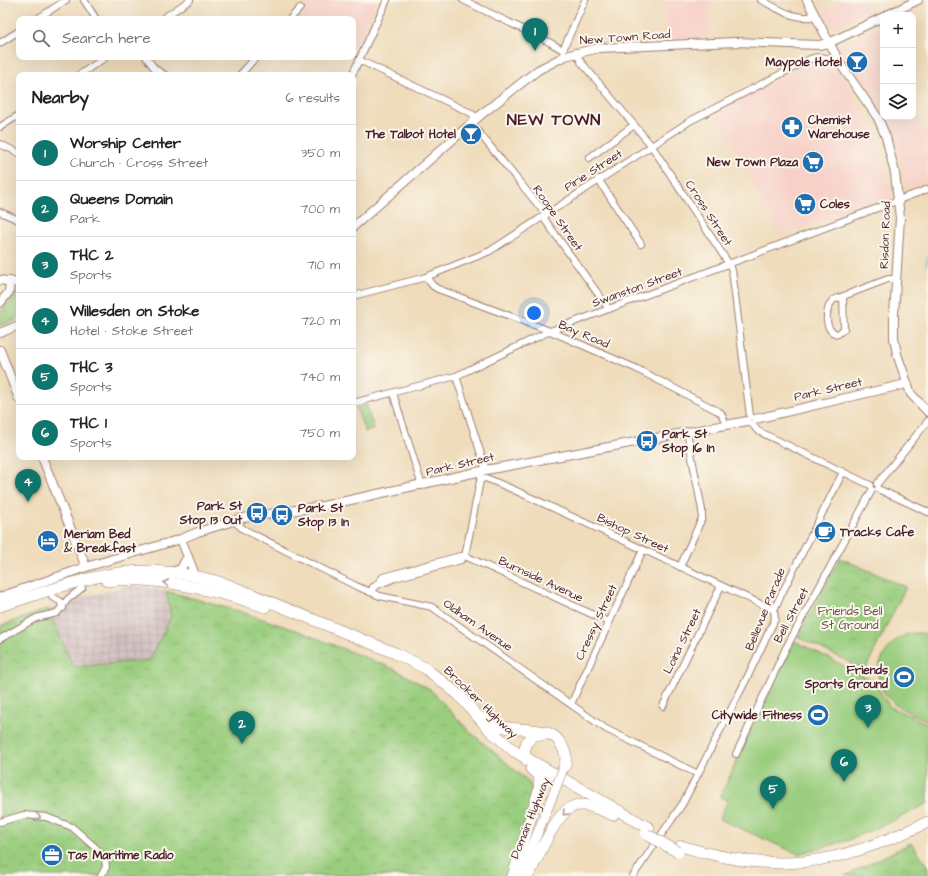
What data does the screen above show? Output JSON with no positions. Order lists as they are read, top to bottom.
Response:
{
  "streets": {
    "highway": ["Brooker Highway"],
    "main road": ["Domain Highway"],
    "street": [
      "New Town Road",
      "Pirie Street",
      "Cross Street",
      "Roope Street",
      "Risdon Road",
      "Swanston Street",
      "Bay Road",
      "Park Street",
      "Bishop Street",
      "Burnside Avenue",
      "Bellevue Parade",
      "Bell Street",
      "Cressy Street",
      "Oldham Avenue",
      "Loina Street"
    ]
  },
  "crossings": [
    ["New Town Road", "Cross Street"],
    ["New Town Road", "Roope Street"],
    ["New Town Road", "Risdon Road"],
    ["Pirie Street", "Cross Street"],
    ["Pirie Street", "Roope Street"],
    ["Pirie Street", "Risdon Road"],
    ["Pirie Street", "Bay Road"],
    ["Cross Street", "Swanston Street"],
    ["Cross Street", "Park Street"],
    ["Roope Street", "Swanston Street"],
    ["Risdon Road", "Swanston Street"],
    ["Risdon Road", "Park Street"],
    ["Swanston Street", "Bay Road"],
    ["Bay Road", "Park Street"],
    ["Park Street", "Bishop Street"],
    ["Park Street", "Oldham Avenue"],
    ["Bishop Street", "Bellevue Parade"],
    ["Bishop Street", "Cressy Street"],
    ["Bishop Street", "Loina Street"],
    ["Burnside Avenue", "Cressy Street"],
    ["Bellevue Parade", "Oldham Avenue"],
    ["Cressy Street", "Oldham Avenue"]
  ],
  "districts": ["NEW TOWN"],
  "parks": ["Friends Bell St Ground"],
  "places": {
    "bar": ["Maypole Hotel", "The Talbot Hotel"],
    "pharmacy": ["Chemist Warehouse"],
    "supermarket": ["New Town Plaza", "Coles"],
    "bus stop": ["Park St Stop 16 In", "Park St Stop 13 Out", "Park St Stop 13 In"],
    "cafe": ["Tracks Cafe"],
    "hotel": ["Meriam Bed & Breakfast"],
    "sports": ["Friends Sports Ground", "Citywide Fitness"],
    "office": ["Tas Maritime Radio"]
  },
  "page": {
    "map_buttons": ["+", "−"],
    "search": "Search here",
    "pins": [
      "1",
      "4",
      "3",
      "2",
      "6",
      "5"
    ],
    "heading": ["Nearby", "6 results"],
    "list": [
      {
        "mark": "1",
        "name": "Worship Center",
        "note": "Church · Cross Street",
        "value": "350 m"
      },
      {
        "mark": "2",
        "name": "Queens Domain",
        "note": "Park",
        "value": "700 m"
      },
      {
        "mark": "3",
        "name": "THC 2",
        "note": "Sports",
        "value": "710 m"
      },
      {
        "mark": "4",
        "name": "Willesden on Stoke",
        "note": "Hotel · Stoke Street",
        "value": "720 m"
      },
      {
        "mark": "5",
        "name": "THC 3",
        "note": "Sports",
        "value": "740 m"
      },
      {
        "mark": "6",
        "name": "THC 1",
        "note": "Sports",
        "value": "750 m"
      }
    ]
  }
}
